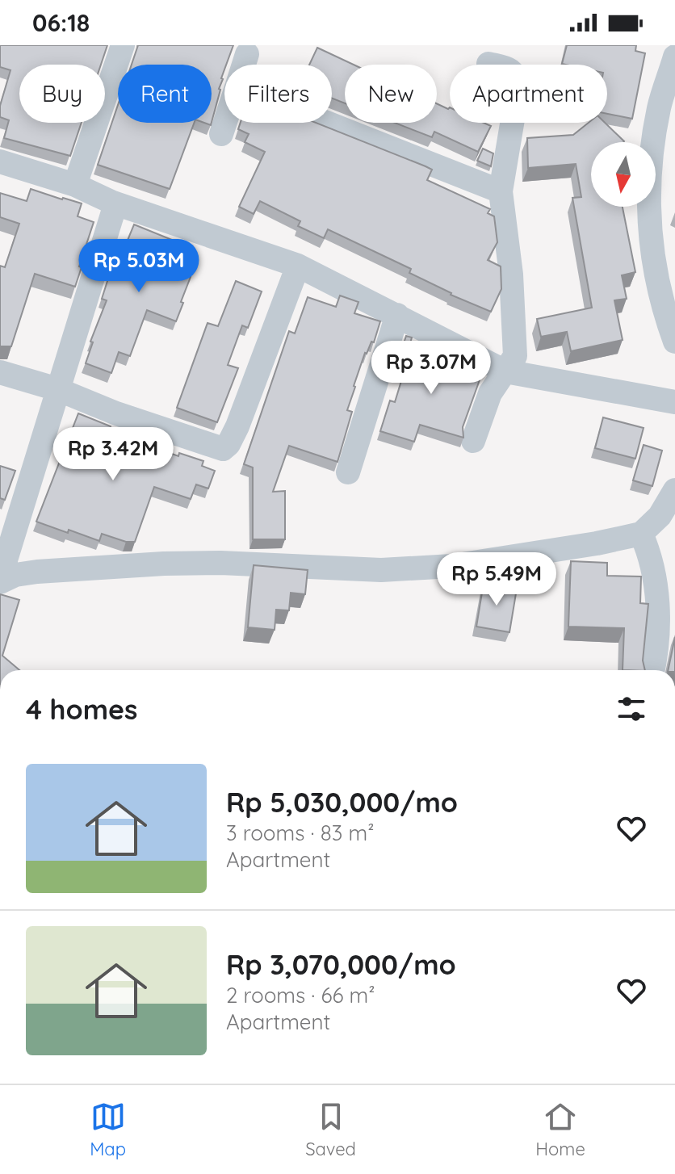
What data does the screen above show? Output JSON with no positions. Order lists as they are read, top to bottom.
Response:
{
  "north": "bottom",
  "page": {
    "status": "06:18",
    "chip": [
      "Buy",
      "Rent",
      "Filters",
      "New",
      "Apartment"
    ],
    "price": [
      "Rp 5.03M",
      "Rp 3.07M",
      "Rp 3.42M",
      "Rp 5.49M"
    ],
    "heading": "4 homes",
    "list": [
      {
        "name": "Rp 5,030,000/mo",
        "note": "3 rooms · 83 m² · Apartment"
      },
      {
        "name": "Rp 3,070,000/mo",
        "note": "2 rooms · 66 m² · Apartment"
      }
    ],
    "tabs": ["Map", "Saved", "Home"]
  }
}
